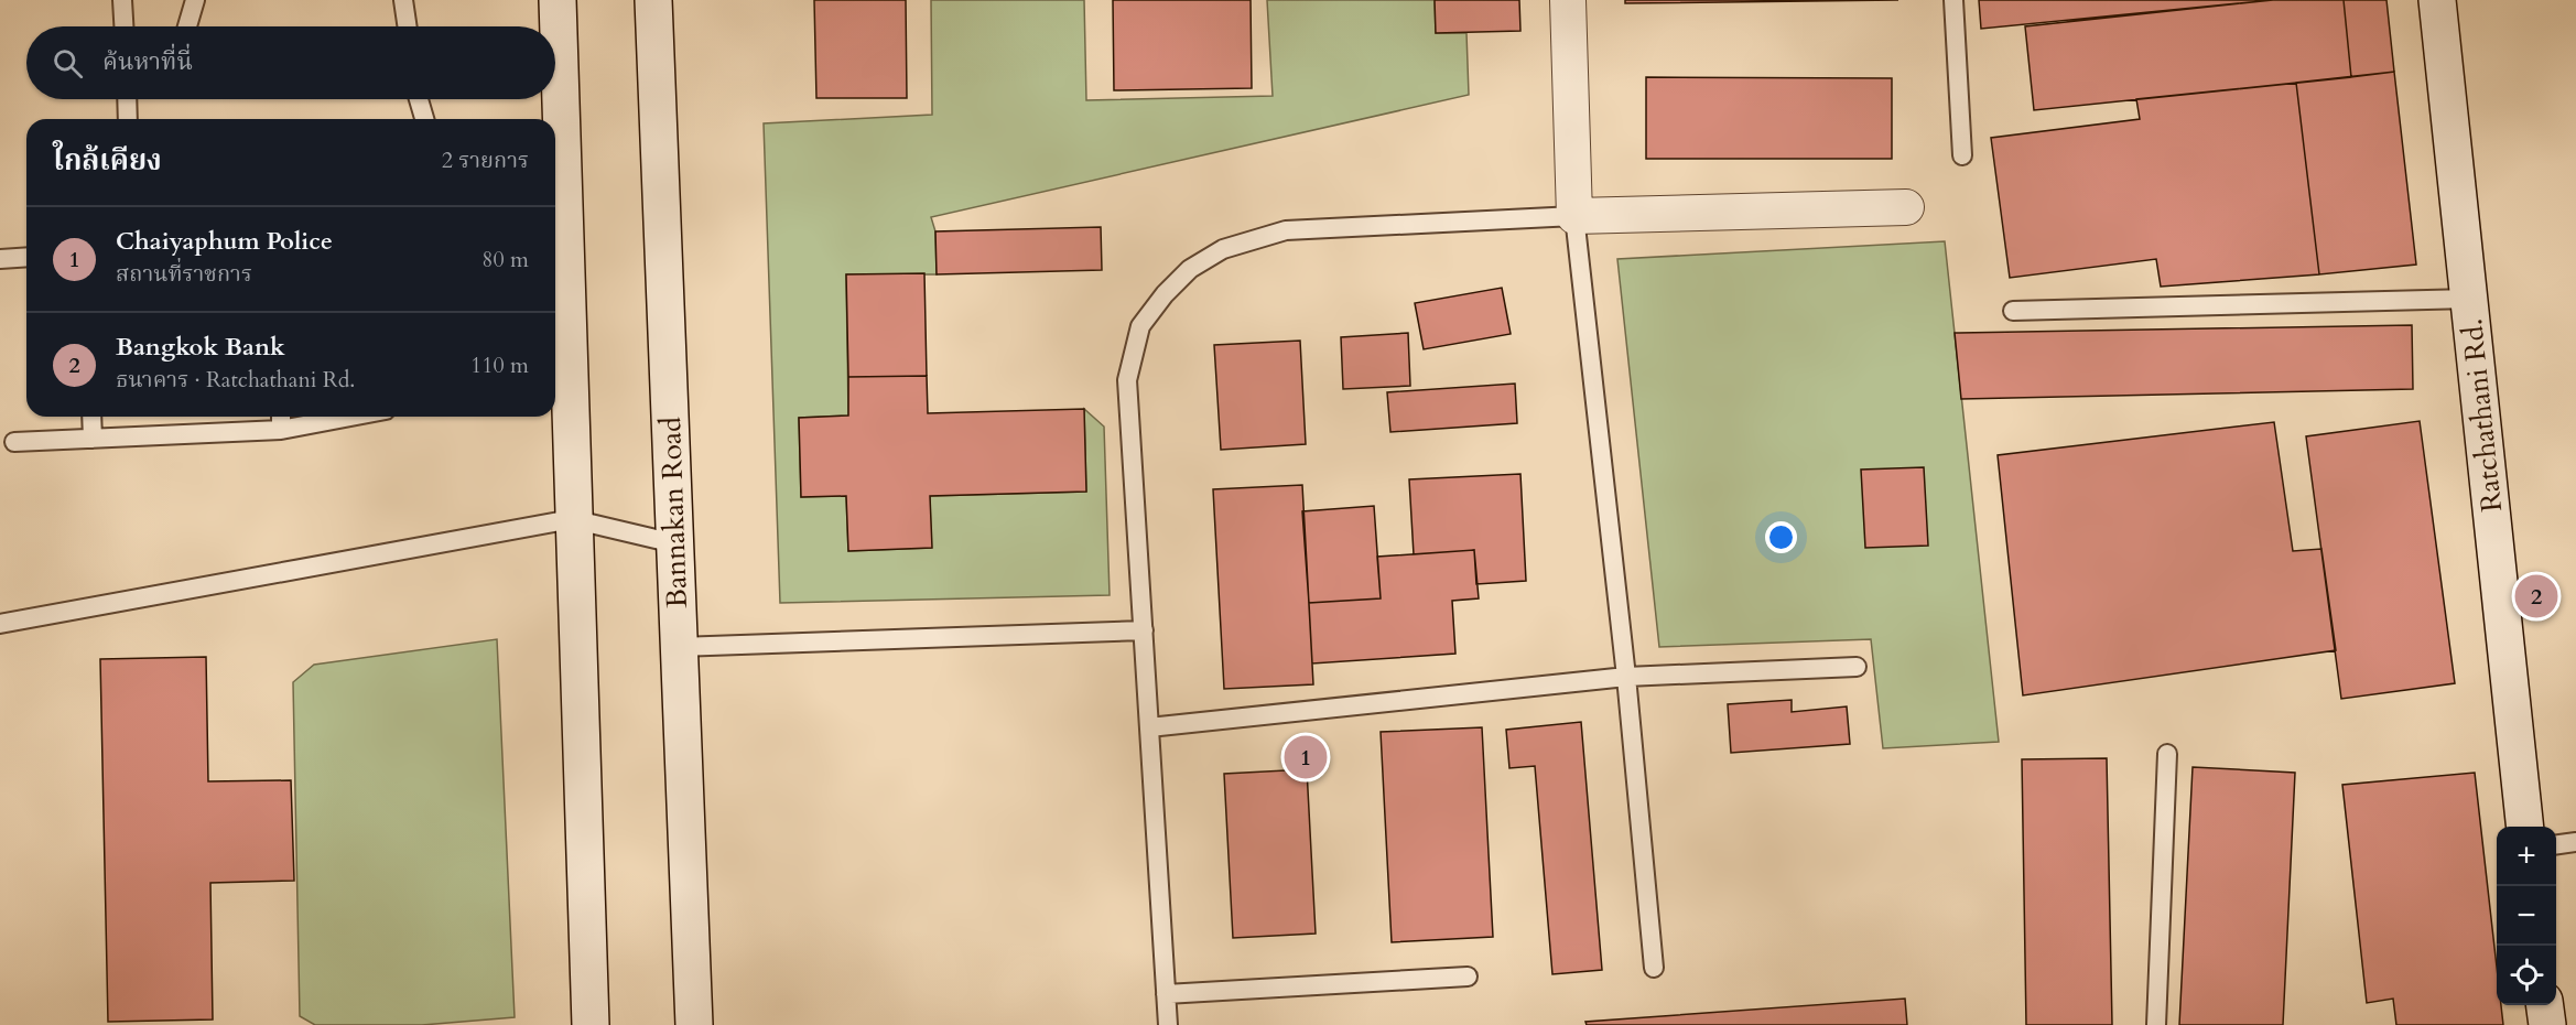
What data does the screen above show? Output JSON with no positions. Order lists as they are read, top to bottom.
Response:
{
  "streets": {
    "main road": ["Ratchathani Rd.", "Bannakan Road"]
  },
  "page": {
    "search": "ค้นหาที่นี่",
    "heading": ["ใกล้เคียง", "2 รายการ"],
    "list": [
      {
        "mark": "1",
        "name": "Chaiyaphum Police",
        "note": "สถานที่ราชการ",
        "value": "80 m"
      },
      {
        "mark": "2",
        "name": "Bangkok Bank",
        "note": "ธนาคาร · Ratchathani Rd.",
        "value": "110 m"
      }
    ],
    "pins": ["2", "1"],
    "map_buttons": ["+", "−"]
  }
}
